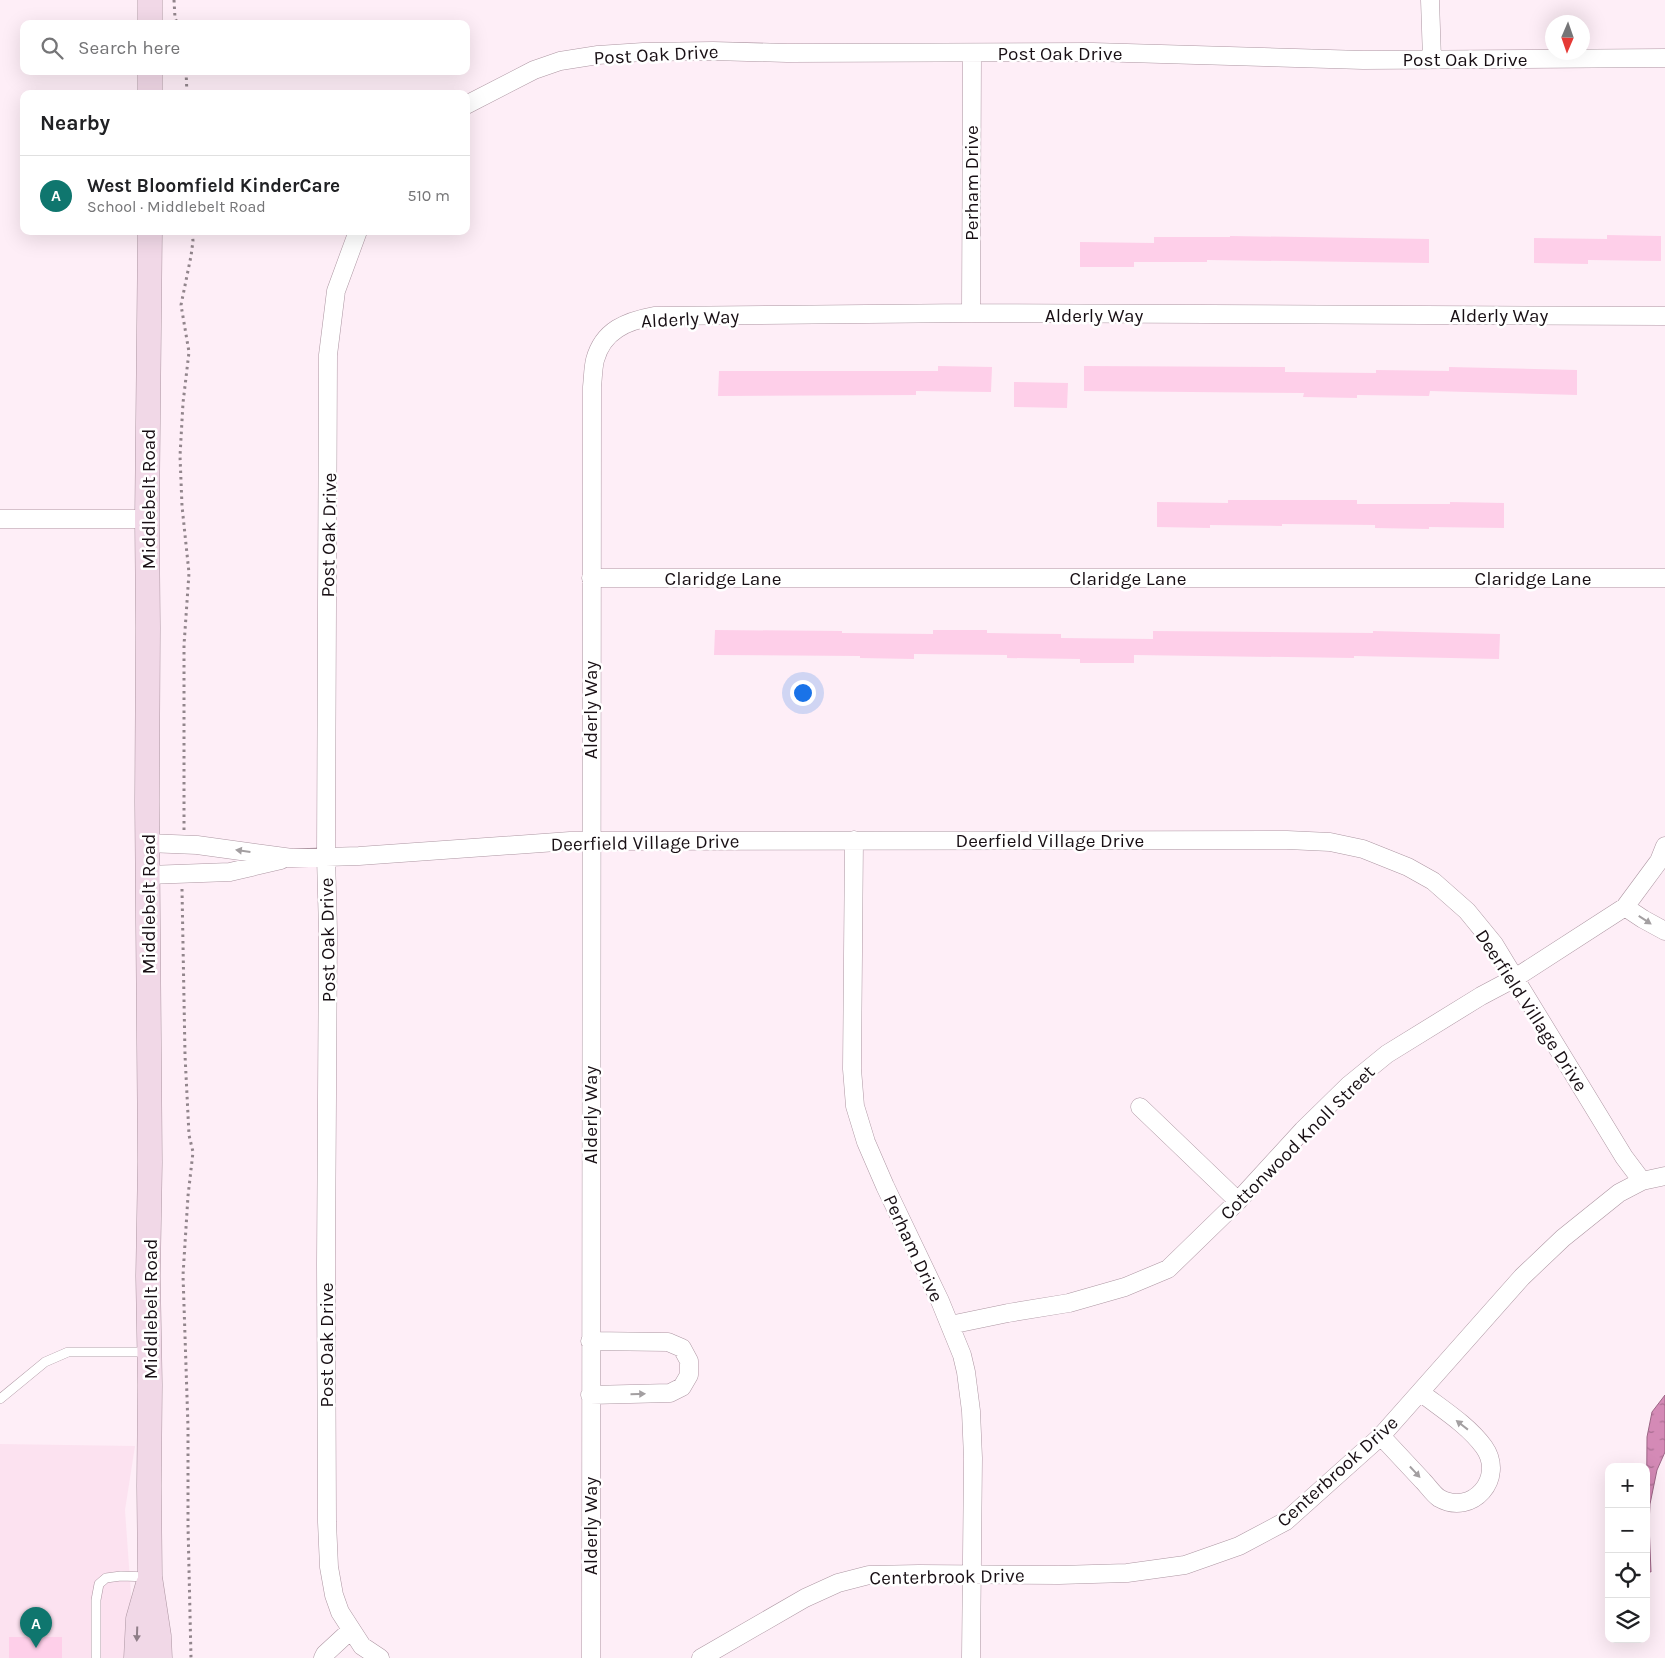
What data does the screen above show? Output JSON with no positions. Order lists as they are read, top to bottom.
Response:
{
  "streets": {
    "street": [
      "Post Oak Drive",
      "Perham Drive",
      "Alderly Way",
      "Middlebelt Road",
      "Claridge Lane",
      "Deerfield Village Drive",
      "Cottonwood Knoll Street",
      "Centerbrook Drive"
    ]
  },
  "crossings": [
    ["Post Oak Drive", "Perham Drive"],
    ["Post Oak Drive", "Deerfield Village Drive"],
    ["Perham Drive", "Alderly Way"],
    ["Perham Drive", "Deerfield Village Drive"],
    ["Perham Drive", "Cottonwood Knoll Street"],
    ["Perham Drive", "Centerbrook Drive"],
    ["Alderly Way", "Claridge Lane"],
    ["Alderly Way", "Deerfield Village Drive"],
    ["Middlebelt Road", "Deerfield Village Drive"],
    ["Deerfield Village Drive", "Cottonwood Knoll Street"],
    ["Deerfield Village Drive", "Centerbrook Drive"]
  ],
  "north": "bottom",
  "page": {
    "search": "Search here",
    "heading": "Nearby",
    "list": [
      {
        "mark": "A",
        "name": "West Bloomfield KinderCare",
        "note": "School · Middlebelt Road",
        "value": "510 m"
      }
    ],
    "map_buttons": ["+", "−"],
    "pins": "A"
  }
}
